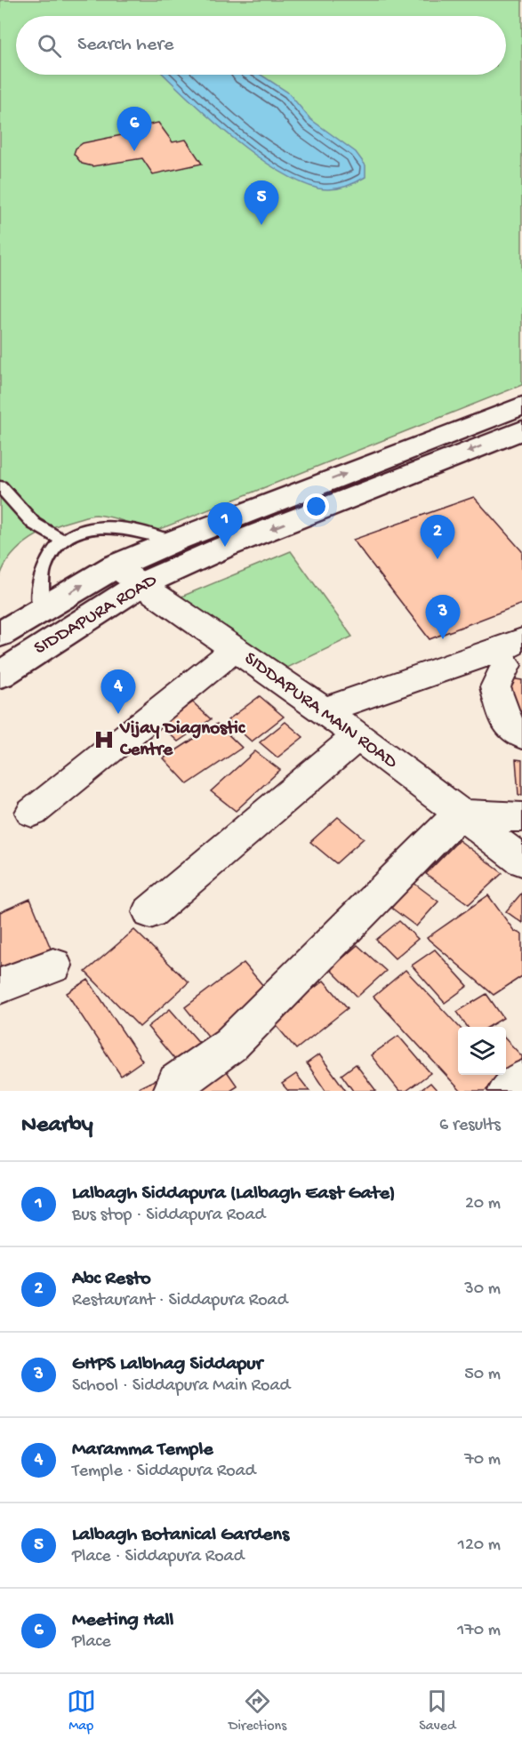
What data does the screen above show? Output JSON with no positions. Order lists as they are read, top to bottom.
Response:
{
  "streets": {
    "main road": ["SIDDAPURA ROAD"],
    "street": ["SIDDAPURA MAIN ROAD"]
  },
  "crossings": [
    ["SIDDAPURA ROAD", "SIDDAPURA MAIN ROAD"]
  ],
  "places": {
    "hospital": ["Vijay Diagnostic Centre"]
  },
  "page": {
    "search": "Search here",
    "pins": [
      "6",
      "5",
      "1",
      "2",
      "3",
      "4"
    ],
    "heading": ["Nearby", "6 results"],
    "list": [
      {
        "mark": "1",
        "name": "Lalbagh Siddapura (Lalbagh East Gate)",
        "note": "Bus stop · Siddapura Road",
        "value": "20 m"
      },
      {
        "mark": "2",
        "name": "Abc Resto",
        "note": "Restaurant · Siddapura Road",
        "value": "30 m"
      },
      {
        "mark": "3",
        "name": "GHPS Lalbhag Siddapur",
        "note": "School · Siddapura Main Road",
        "value": "50 m"
      },
      {
        "mark": "4",
        "name": "Maramma Temple",
        "note": "Temple · Siddapura Road",
        "value": "70 m"
      },
      {
        "mark": "5",
        "name": "Lalbagh Botanical Gardens",
        "note": "Place · Siddapura Road",
        "value": "120 m"
      },
      {
        "mark": "6",
        "name": "Meeting Hall",
        "note": "Place",
        "value": "170 m"
      }
    ],
    "nav": ["Map", "Directions", "Saved"]
  }
}
